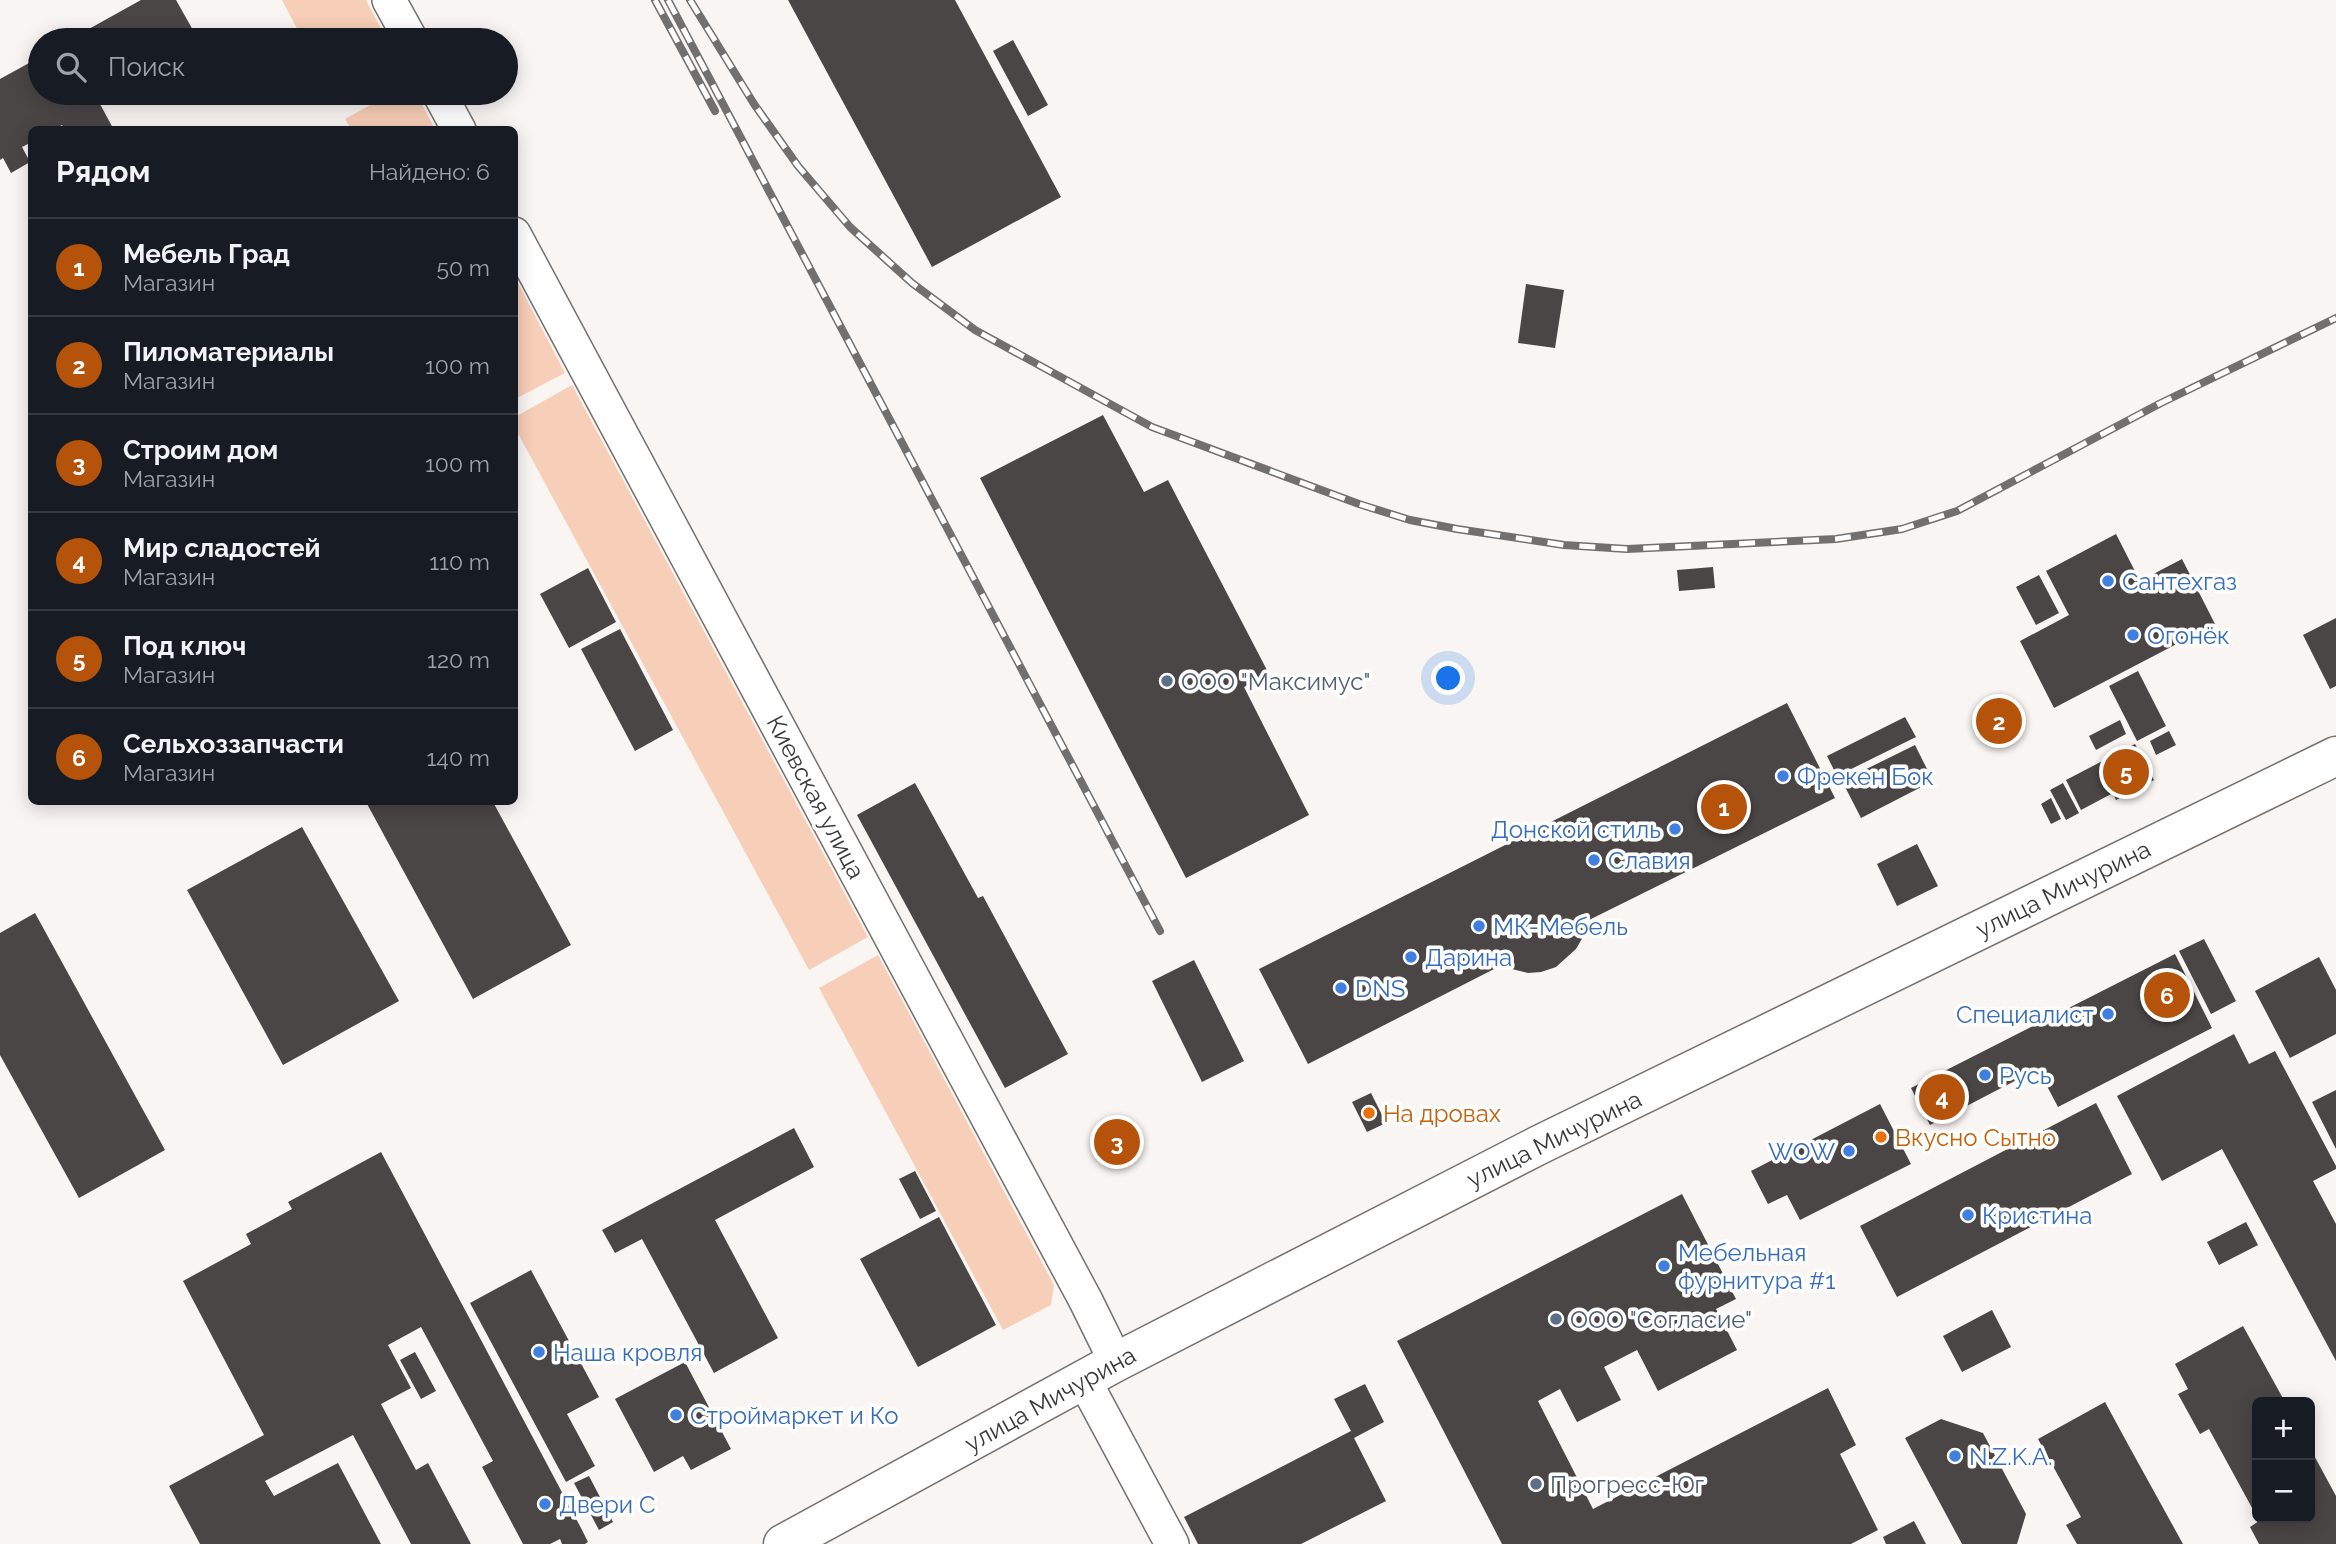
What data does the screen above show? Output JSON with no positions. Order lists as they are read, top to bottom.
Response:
{
  "streets": {
    "street": ["Киевская улица", "улица Мичурина"]
  },
  "crossings": [
    ["Киевская улица", "улица Мичурина"]
  ],
  "places": [
    "Сантехгаз",
    "Огонёк",
    "ООО \"Максимус\"",
    "Фрекен Бок",
    "Донской стиль",
    "Славия",
    "МК-Мебель",
    "Дарина",
    "DNS",
    "Специалист",
    "Русь",
    "На дровах",
    "Вкусно Сытно",
    "WOW",
    "Кристина",
    "Мебельная фурнитура #1",
    "ООО \"Согласие\"",
    "Наша кровля",
    "Строймаркет и Ко",
    "N.Z.K.A.",
    "Прогресс-Юг",
    "Двери С"
  ],
  "page": {
    "search": "Поиск",
    "heading": ["Рядом", "Найдено: 6"],
    "list": [
      {
        "mark": "1",
        "name": "Мебель Град",
        "note": "Магазин",
        "value": "50 m"
      },
      {
        "mark": "2",
        "name": "Пиломатериалы",
        "note": "Магазин",
        "value": "100 m"
      },
      {
        "mark": "3",
        "name": "Строим дом",
        "note": "Магазин",
        "value": "100 m"
      },
      {
        "mark": "4",
        "name": "Мир сладостей",
        "note": "Магазин",
        "value": "110 m"
      },
      {
        "mark": "5",
        "name": "Под ключ",
        "note": "Магазин",
        "value": "120 m"
      },
      {
        "mark": "6",
        "name": "Сельхоззапчасти",
        "note": "Магазин",
        "value": "140 m"
      }
    ],
    "pins": [
      "2",
      "5",
      "1",
      "6",
      "4",
      "3"
    ],
    "map_buttons": ["+", "−"]
  }
}
